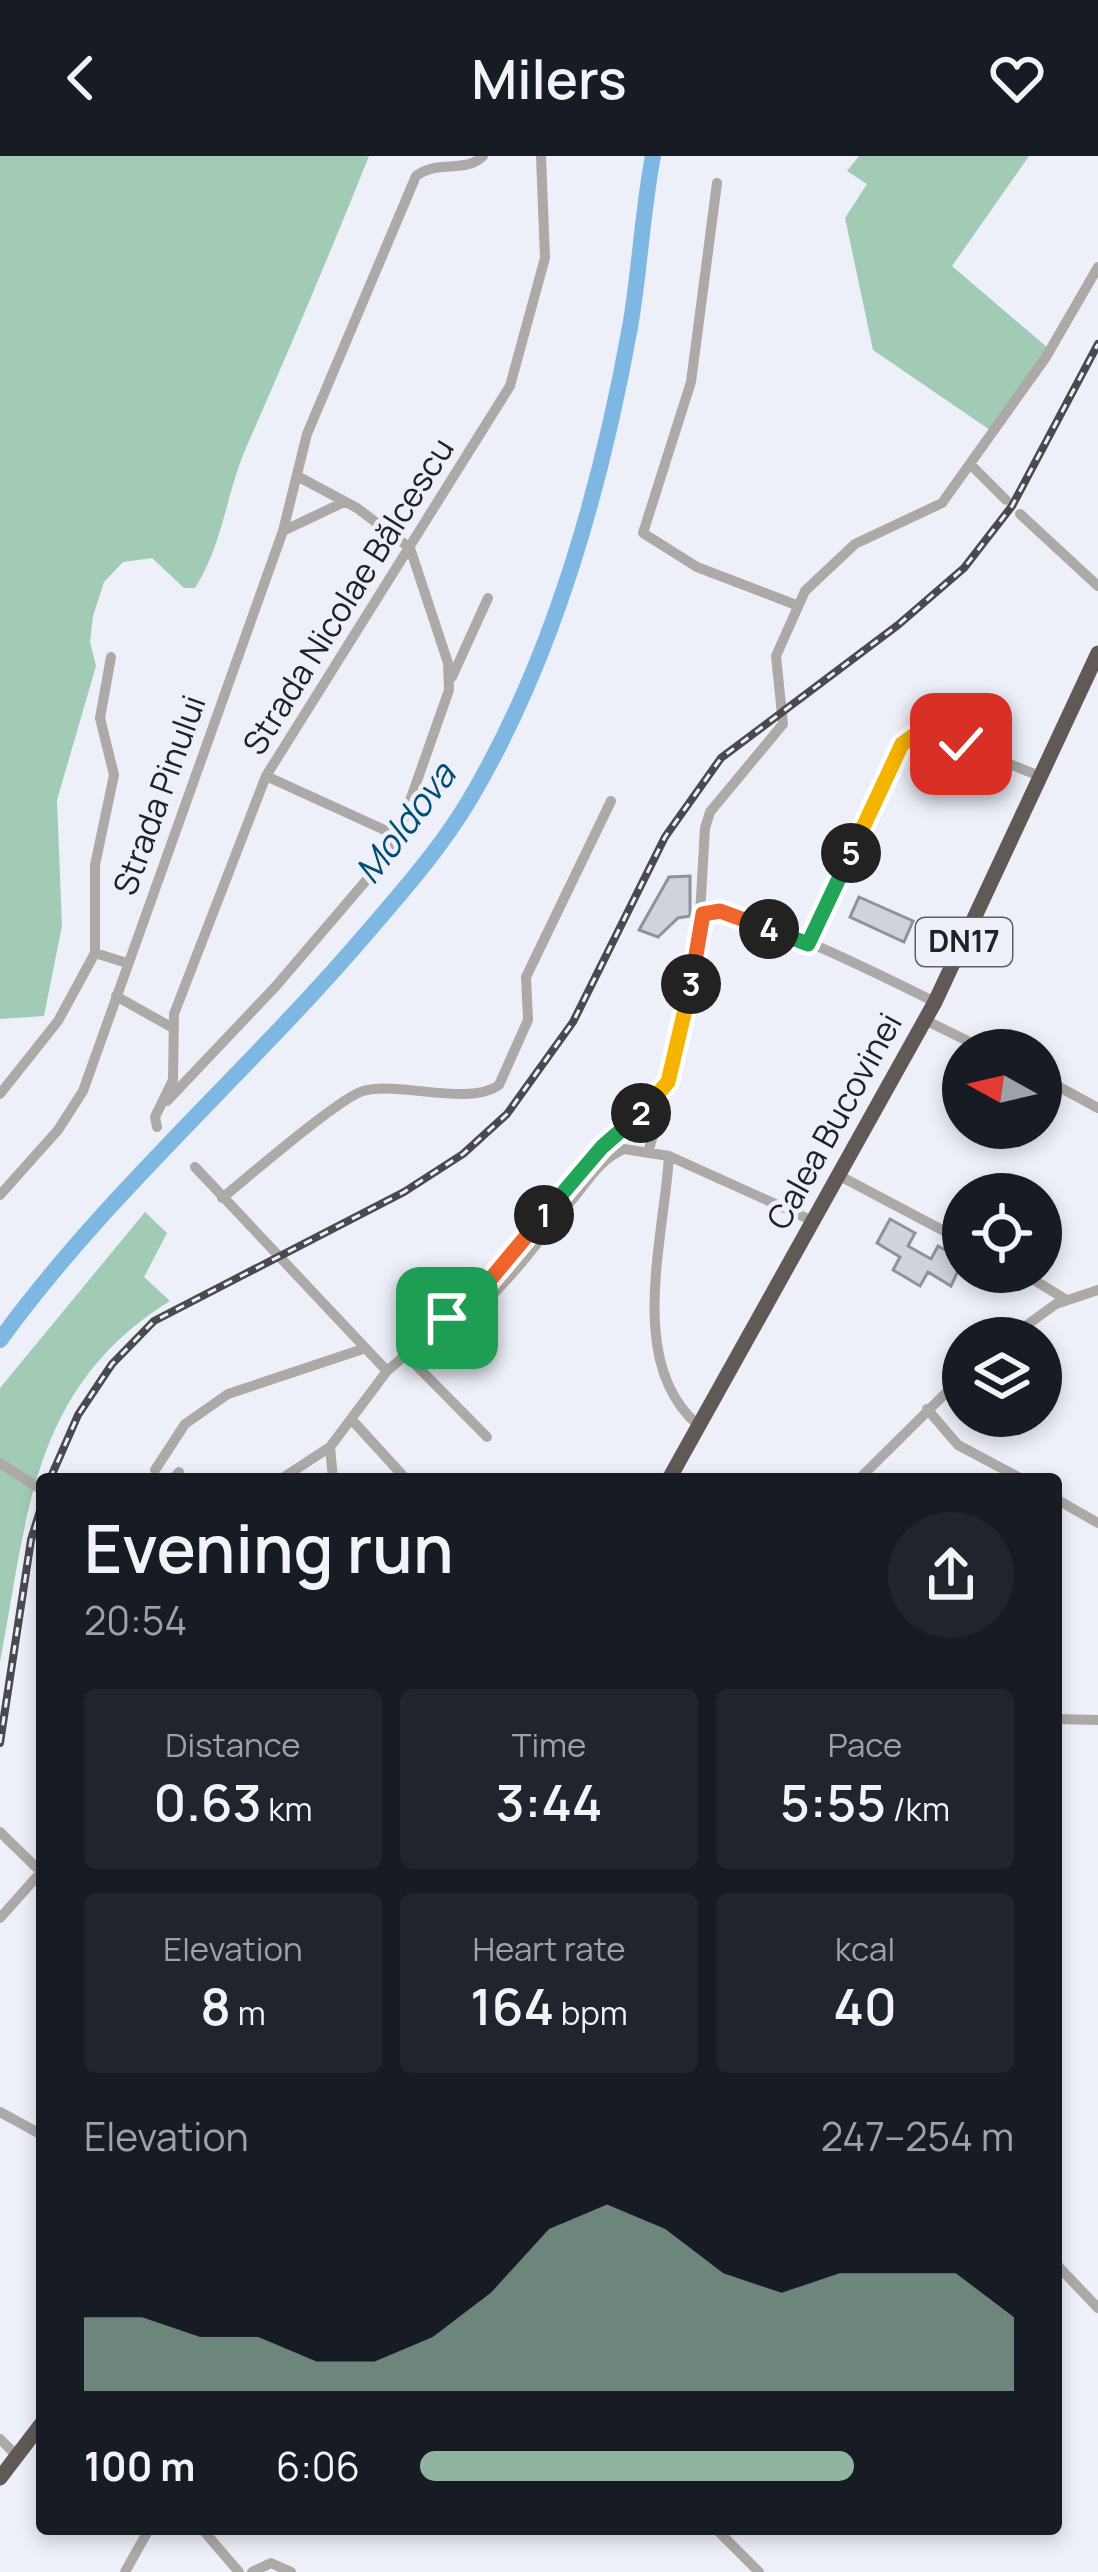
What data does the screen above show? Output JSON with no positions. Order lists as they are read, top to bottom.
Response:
{
  "streets": {
    "highway": ["DN17", "Calea Bucovinei"],
    "street": ["Strada Nicolae Bălcescu", "Strada Pinului"]
  },
  "water": ["Moldova"],
  "north": "left",
  "page": {
    "header": "Milers",
    "pins": [
      "5",
      "4",
      "3",
      "2",
      "1"
    ],
    "heading": ["Evening run", "20:54"],
    "stats": [
      ["Distance", "0.63 km"],
      ["Time", "3:44"],
      ["Pace", "5:55 /km"],
      ["Elevation", "8 m"],
      ["Heart rate", "164 bpm"],
      ["kcal", "40"]
    ],
    "chart": ["Elevation", "247–254 m"],
    "list": [
      {
        "name": "100 m",
        "note": "6:06"
      }
    ]
  }
}
